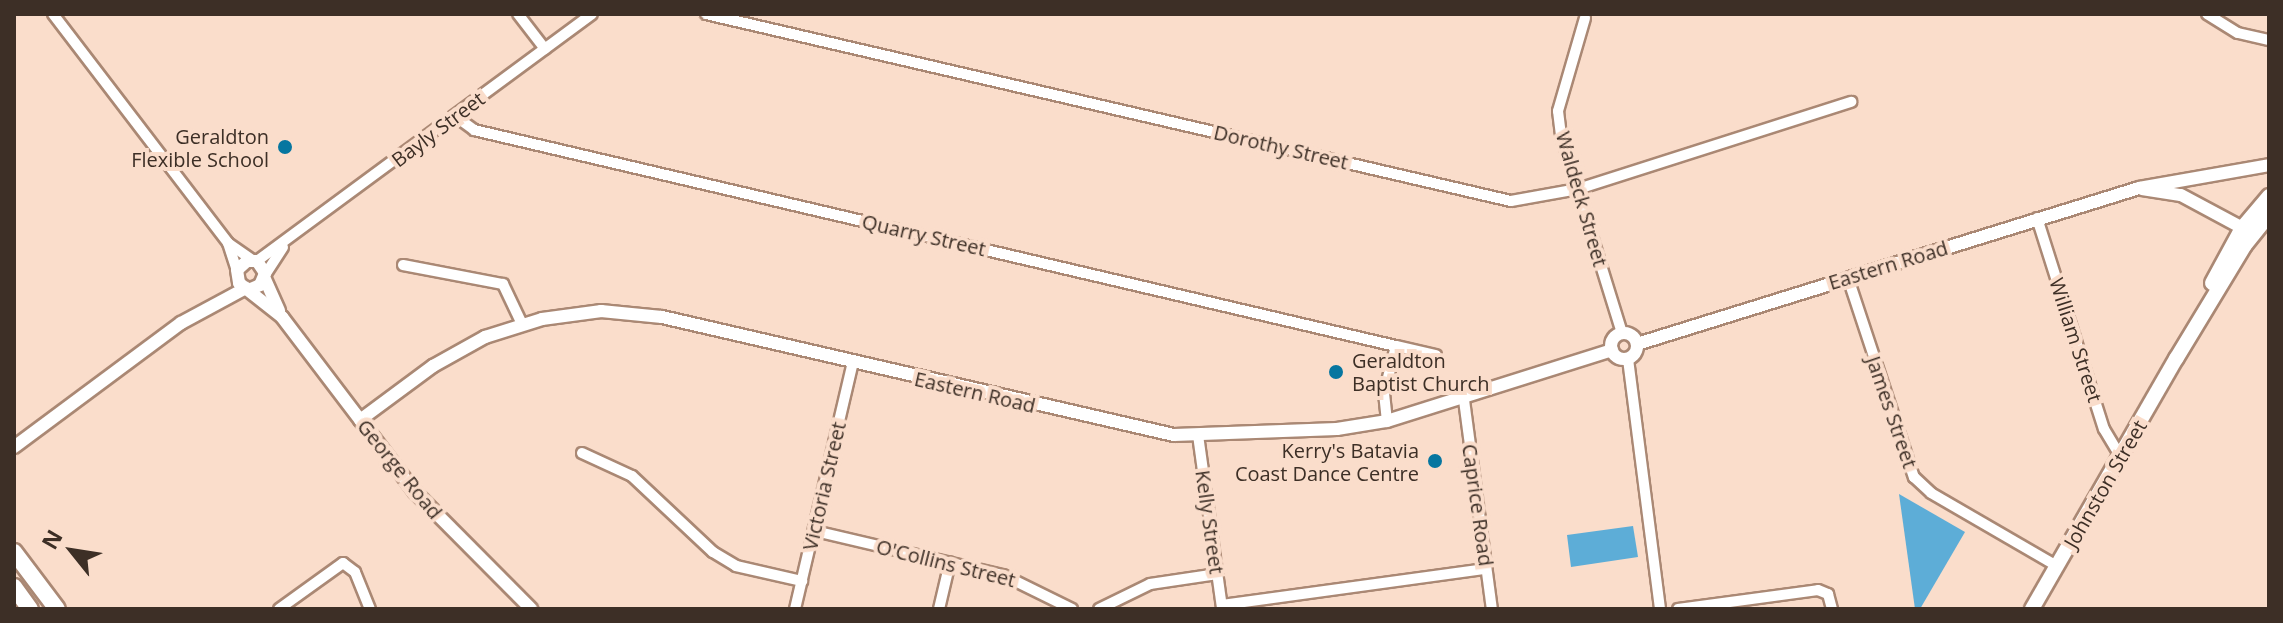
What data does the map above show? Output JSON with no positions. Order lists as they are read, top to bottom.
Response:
{
  "streets": {
    "main road": ["Johnston Street"],
    "street": [
      "Bayly Street",
      "Dorothy Street",
      "Waldeck Street",
      "Quarry Street",
      "Eastern Road",
      "William Street",
      "James Street",
      "George Road",
      "Victoria Street",
      "Caprice Road",
      "Kelly Street",
      "O'Collins Street"
    ]
  },
  "crossings": [
    ["Bayly Street", "Quarry Street"],
    ["Bayly Street", "George Road"],
    ["Dorothy Street", "Waldeck Street"],
    ["Eastern Road", "William Street"],
    ["Eastern Road", "James Street"],
    ["Eastern Road", "George Road"],
    ["Eastern Road", "Johnston Street"],
    ["Eastern Road", "Victoria Street"],
    ["Eastern Road", "Caprice Road"],
    ["Eastern Road", "Kelly Street"],
    ["William Street", "Johnston Street"],
    ["James Street", "Johnston Street"],
    ["Victoria Street", "O'Collins Street"]
  ],
  "places": ["Geraldton Flexible School", "Geraldton Baptist Church", "Kerry's Batavia Coast Dance Centre"],
  "north": "top left"
}
